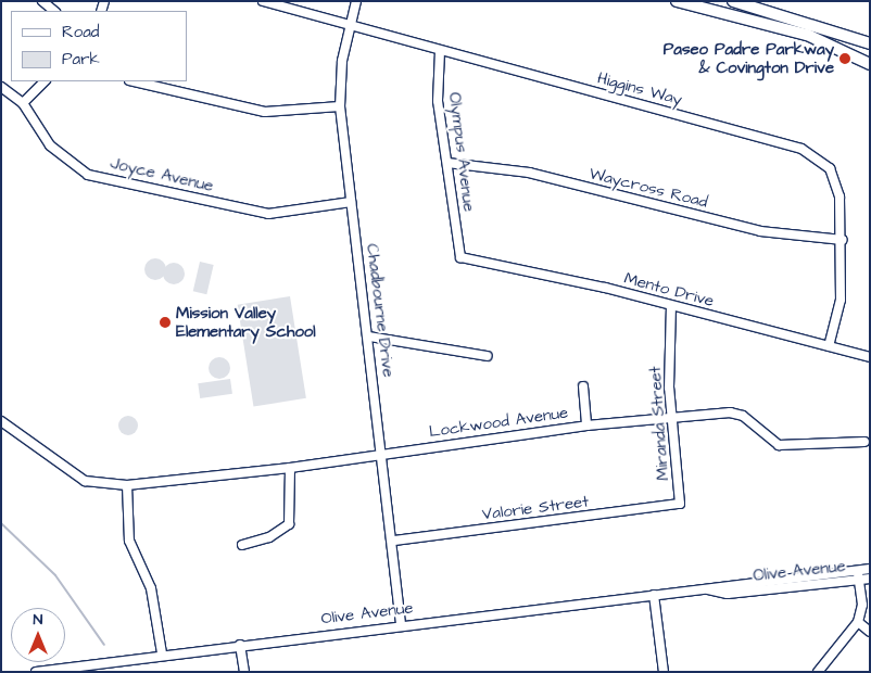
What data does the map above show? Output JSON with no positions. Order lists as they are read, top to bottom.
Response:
{
  "streets": {
    "street": [
      "Higgins Way",
      "Olympus Avenue",
      "Joyce Avenue",
      "Waycross Road",
      "Mento Drive",
      "Chadbourne Drive",
      "Lockwood Avenue",
      "Miranda Street",
      "Valorie Street",
      "Olive Avenue"
    ]
  },
  "crossings": [
    ["Higgins Way", "Olympus Avenue"],
    ["Higgins Way", "Waycross Road"],
    ["Higgins Way", "Mento Drive"],
    ["Higgins Way", "Chadbourne Drive"],
    ["Olympus Avenue", "Waycross Road"],
    ["Olympus Avenue", "Mento Drive"],
    ["Joyce Avenue", "Chadbourne Drive"],
    ["Mento Drive", "Miranda Street"],
    ["Chadbourne Drive", "Lockwood Avenue"],
    ["Chadbourne Drive", "Valorie Street"],
    ["Chadbourne Drive", "Olive Avenue"],
    ["Lockwood Avenue", "Miranda Street"],
    ["Miranda Street", "Valorie Street"]
  ],
  "places": ["Paseo Padre Parkway & Covington Drive", "Mission Valley Elementary School"],
  "legend": ["Road", "Park"],
  "north": "top"
}
